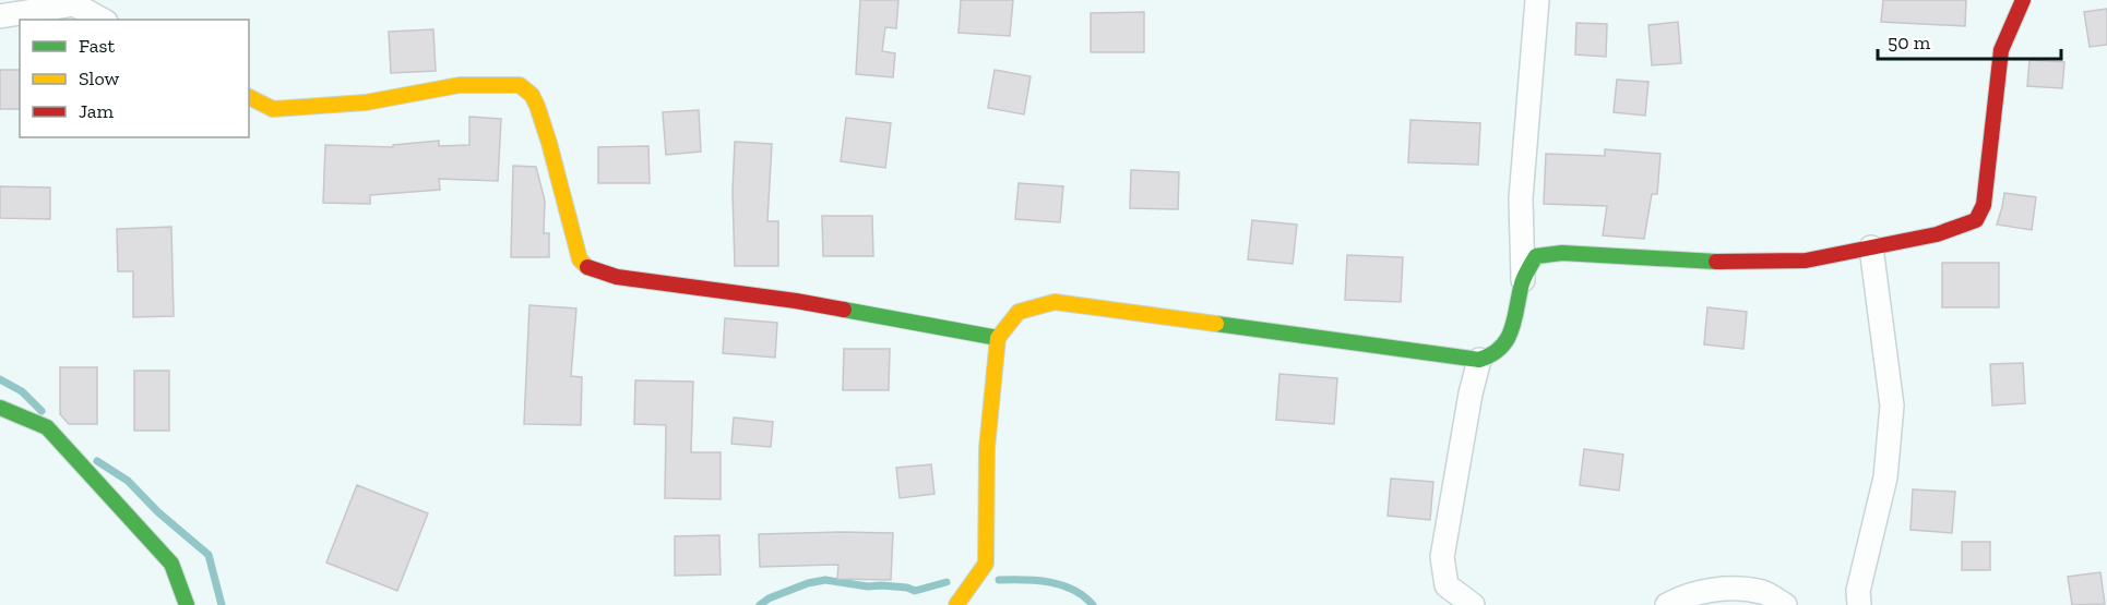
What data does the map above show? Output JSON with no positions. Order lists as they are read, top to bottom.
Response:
{
  "legend": ["Fast", "Slow", "Jam"],
  "scale_bar": "50 m"
}
